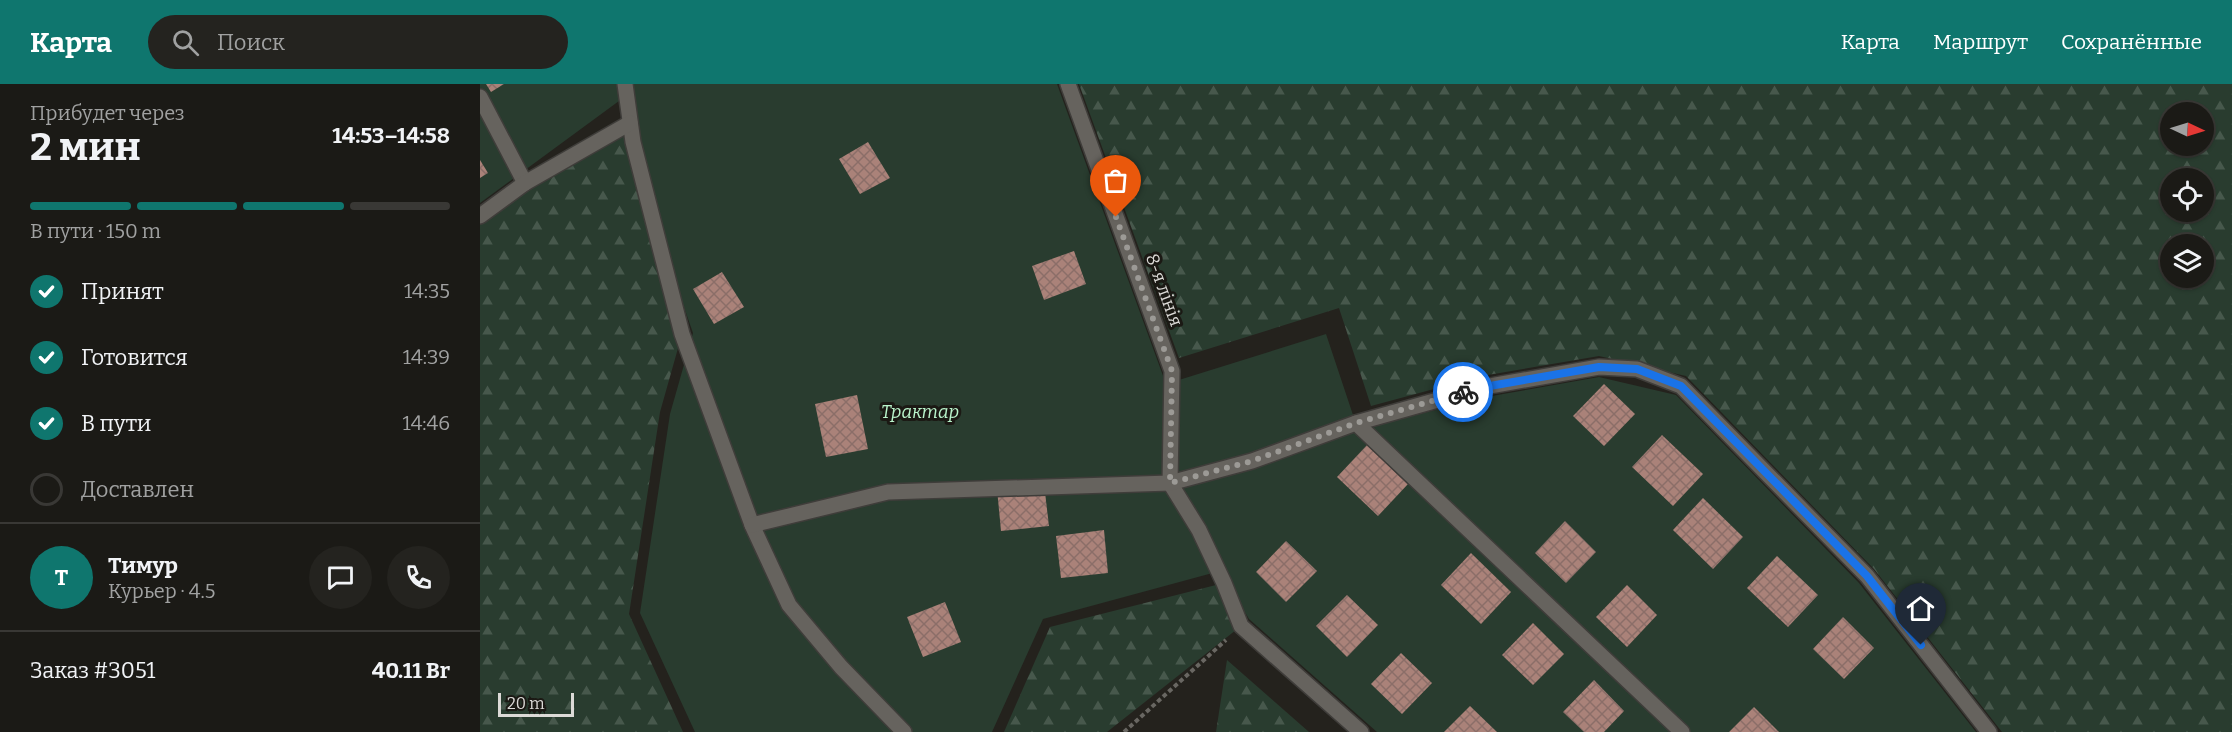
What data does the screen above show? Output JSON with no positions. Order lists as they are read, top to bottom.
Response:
{
  "streets": {
    "street": ["8-я лінія"]
  },
  "parks": ["Трактар"],
  "scale_bar": "20 m",
  "north": "right",
  "page": {
    "header": "Карта",
    "search": "Поиск",
    "nav": ["Карта", "Маршрут", "Сохранённые"],
    "heading": ["2 мин", "Прибудет через", "14:53–14:58"],
    "panel": [
      "Тимур",
      "Курьер · 4.5",
      "Заказ #3051",
      "40.11 Br"
    ],
    "bar": "В пути · 150 m",
    "list": [
      ["Принят", "14:35"],
      ["Готовится", "14:39"],
      ["В пути", "14:46"],
      "Доставлен"
    ],
    "round": "Т",
    "scale": "20 m"
  }
}
